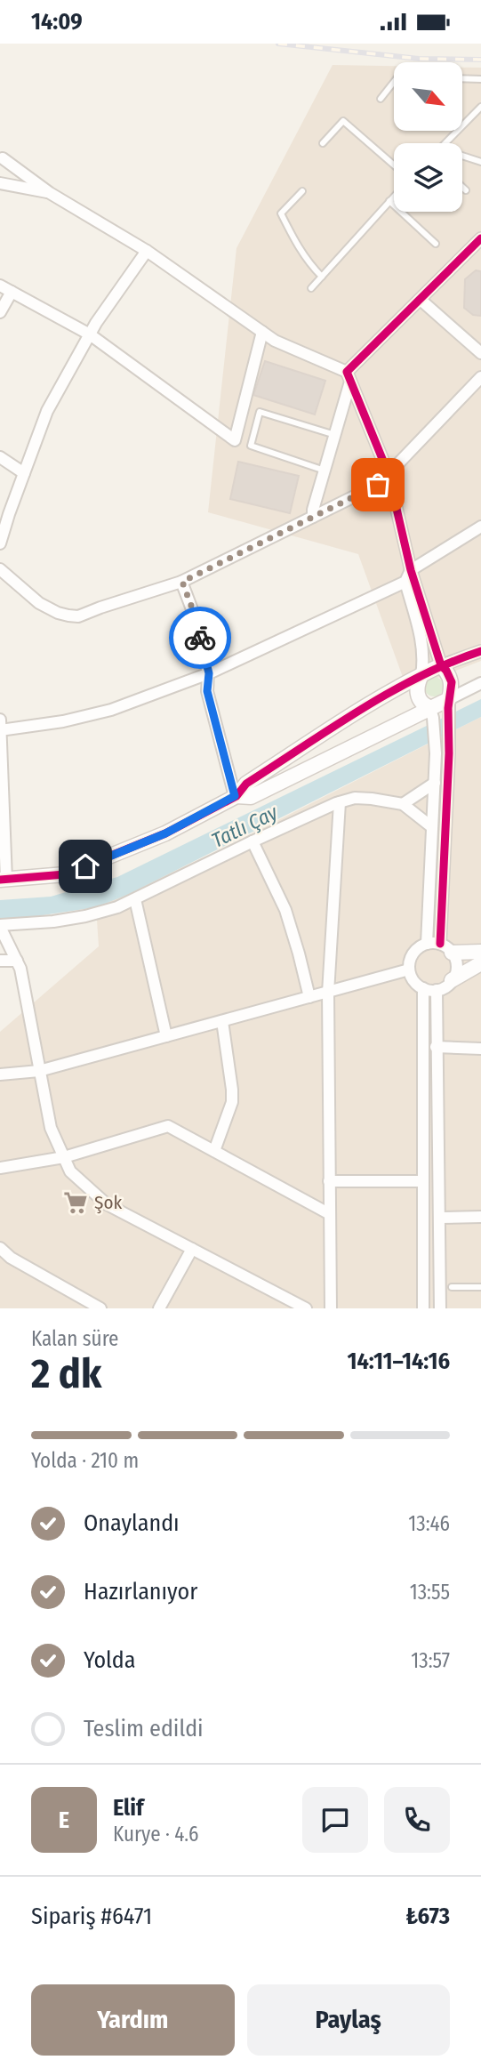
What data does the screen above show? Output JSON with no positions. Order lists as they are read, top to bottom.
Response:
{
  "water": ["Tatlı Çay"],
  "places": {
    "supermarket": ["Şok"]
  },
  "north": "bottom right",
  "page": {
    "status": "14:09",
    "heading": ["2 dk", "Kalan süre", "14:11–14:16"],
    "panel": [
      "Elif",
      "Kurye · 4.6",
      "Sipariş #6471",
      "₺673"
    ],
    "bar": "Yolda · 210 m",
    "list": [
      ["Onaylandı", "13:46"],
      ["Hazırlanıyor", "13:55"],
      ["Yolda", "13:57"],
      "Teslim edildi"
    ],
    "round": "E",
    "buttons": ["Yardım", "Paylaş"]
  }
}
